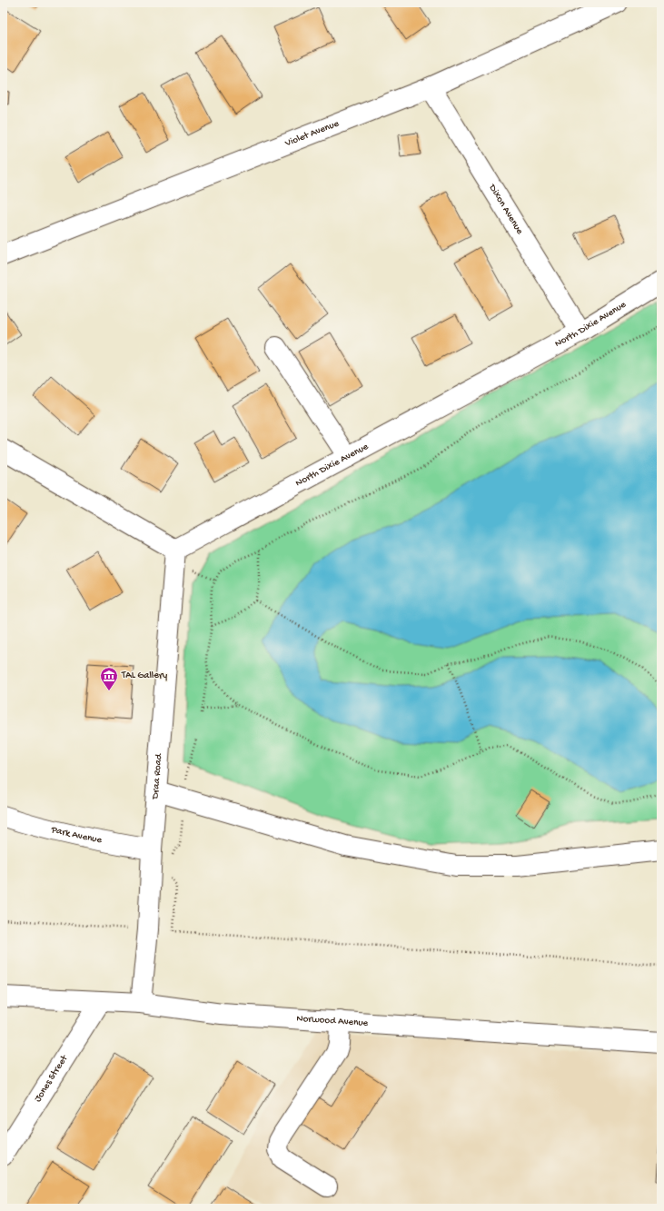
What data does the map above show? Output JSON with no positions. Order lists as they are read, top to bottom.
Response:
{
  "streets": {
    "street": [
      "Violet Avenue",
      "Dixon Avenue",
      "North Dixie Avenue",
      "Draa Road",
      "Park Avenue",
      "Norwood Avenue",
      "Jones Street"
    ]
  },
  "crossings": [
    ["Violet Avenue", "Dixon Avenue"],
    ["Dixon Avenue", "North Dixie Avenue"],
    ["North Dixie Avenue", "Draa Road"],
    ["Draa Road", "Park Avenue"],
    ["Draa Road", "Norwood Avenue"],
    ["Norwood Avenue", "Jones Street"]
  ],
  "places": {
    "museum": ["TAL Gallery"]
  }
}
